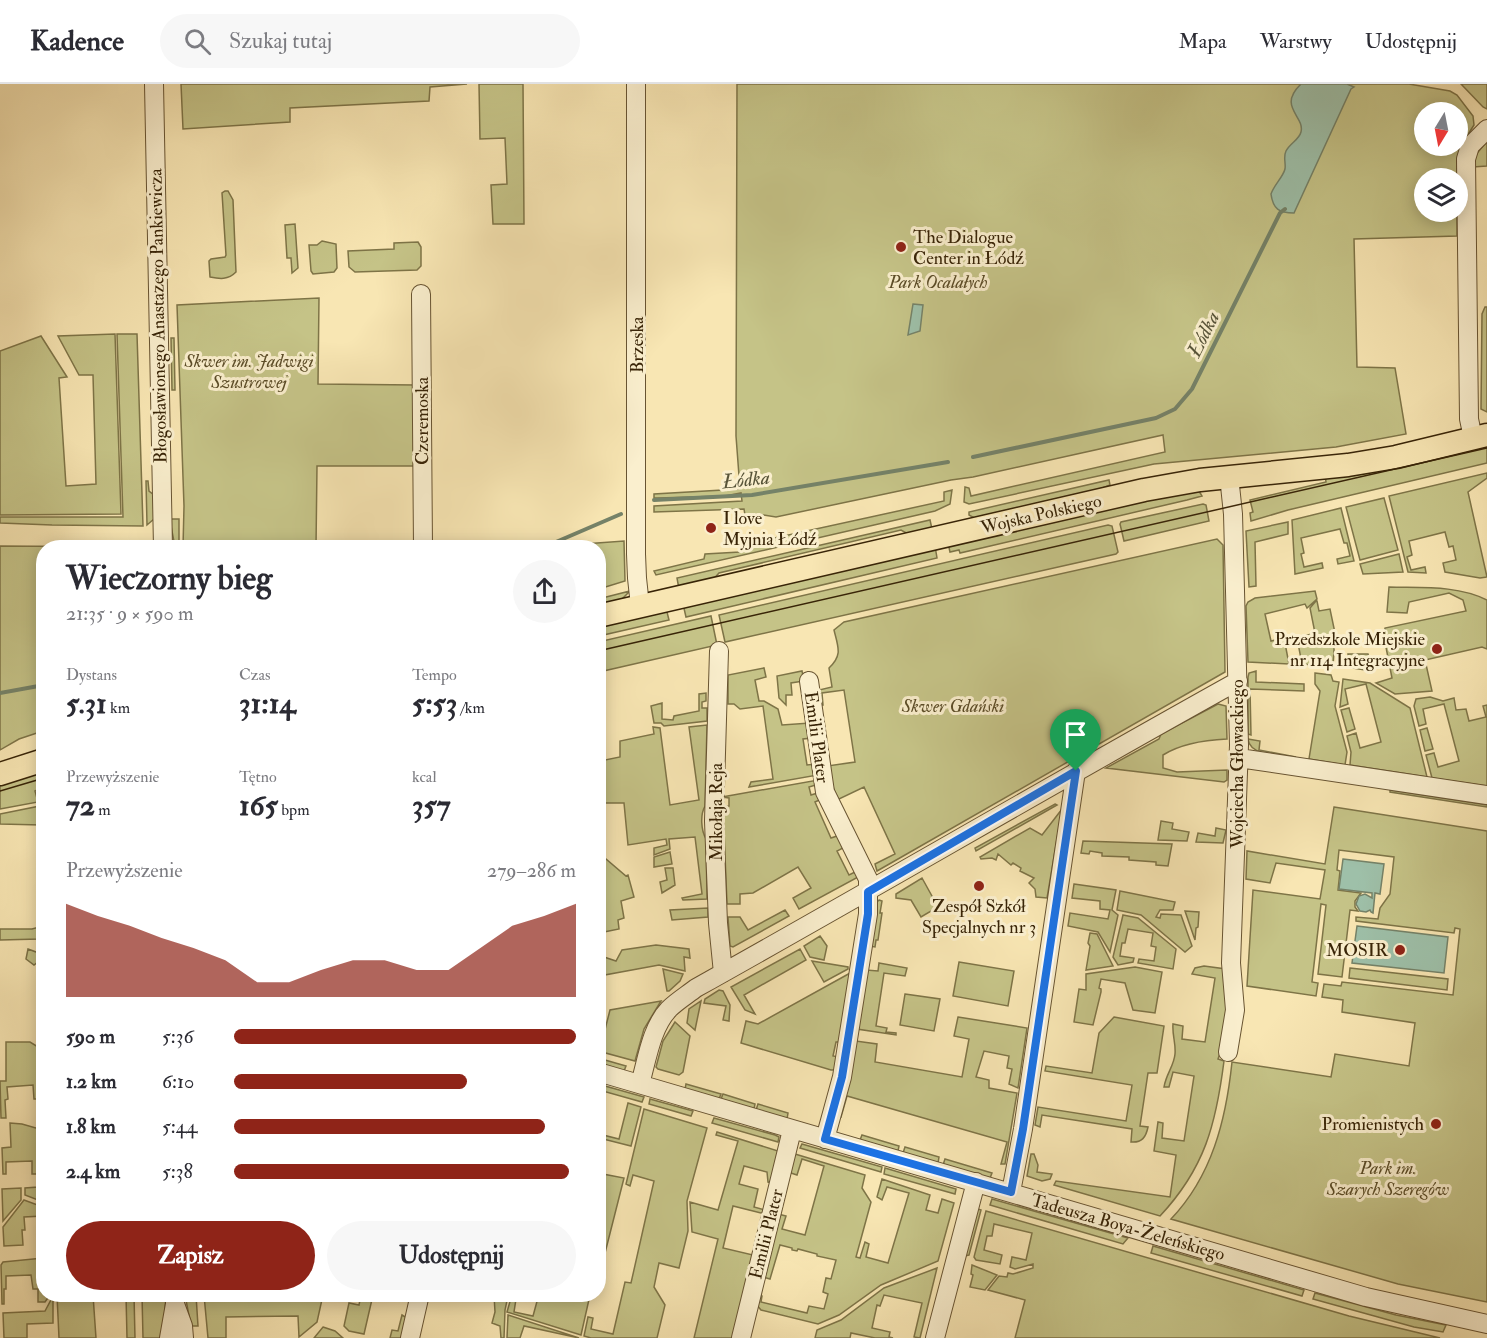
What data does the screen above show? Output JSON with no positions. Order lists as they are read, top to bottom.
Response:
{
  "streets": {
    "main road": ["Wojska Polskiego"],
    "street": [
      "Błogosławionego Anastazego Pankiewicza",
      "Brzeska",
      "Czeremoska",
      "Emilii Plater",
      "Wojciecha Głowackiego",
      "Mikołaja Reja",
      "Tadeusza Boya-Żeleńskiego"
    ]
  },
  "crossings": [
    ["Brzeska", "Wojska Polskiego"],
    ["Wojska Polskiego", "Wojciecha Głowackiego"],
    ["Emilii Plater", "Tadeusza Boya-Żeleńskiego"]
  ],
  "water": ["Łódka"],
  "parks": [
    "Park Ocalałych",
    "Skwer im. Jadwigi Szustrowej",
    "Skwer Gdański",
    "Park im. Szarych Szeregów"
  ],
  "places": [
    "The Dialogue Center in Łódź",
    "I love Myjnia Łódź",
    "Przedszkole Miejskie nr 114 Integracyjne",
    "Zespół Szkół Specjalnych nr 3",
    "MOSIR",
    "Promienistych"
  ],
  "north": "bottom",
  "page": {
    "header": "Kadence",
    "search": "Szukaj tutaj",
    "nav": ["Mapa", "Warstwy", "Udostępnij"],
    "heading": ["Wieczorny bieg", "21:35 · 9 × 590 m"],
    "stats": [
      ["Dystans", "5.31 km"],
      ["Czas", "31:14"],
      ["Tempo", "5:53 /km"],
      ["Przewyższenie", "72 m"],
      ["Tętno", "165 bpm"],
      ["kcal", "357"]
    ],
    "chart": ["Przewyższenie", "279–286 m"],
    "list": [
      {
        "name": "590 m",
        "note": "5:36"
      },
      {
        "name": "1.2 km",
        "note": "6:10"
      },
      {
        "name": "1.8 km",
        "note": "5:44"
      },
      {
        "name": "2.4 km",
        "note": "5:38"
      }
    ],
    "buttons": ["Zapisz", "Udostępnij"]
  }
}
